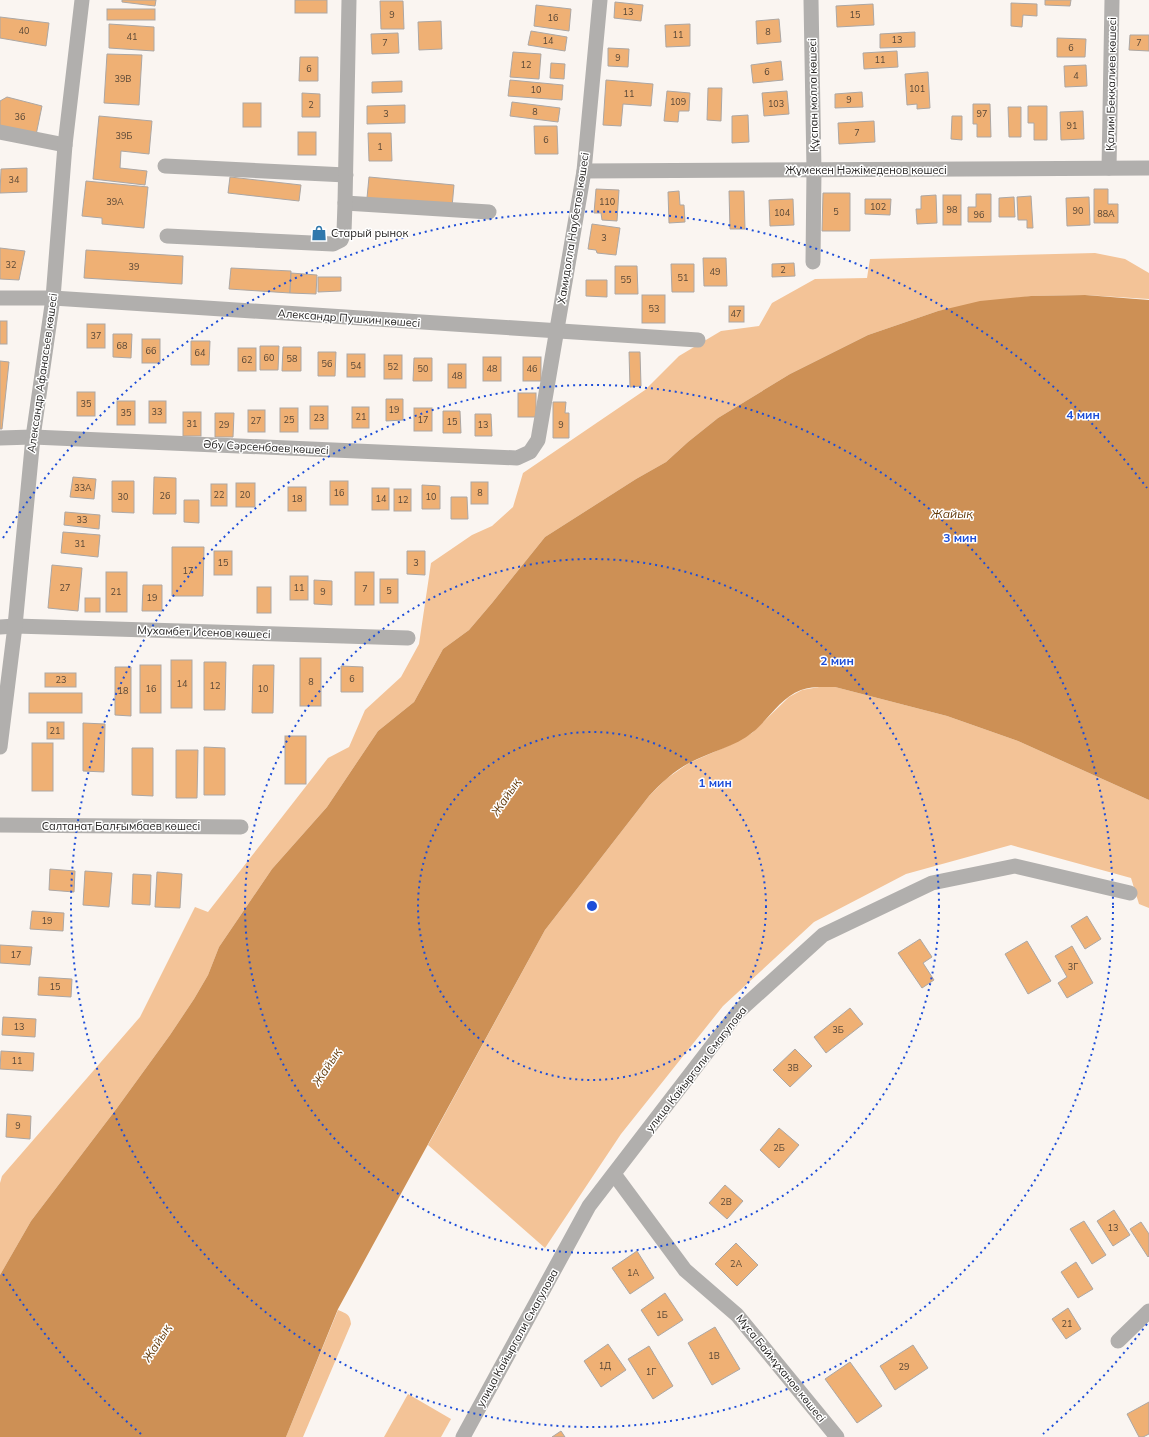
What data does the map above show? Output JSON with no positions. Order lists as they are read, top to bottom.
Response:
{
  "streets": {
    "street": [
      "Қалим Бекқалиев көшесі",
      "Құспан молла көшесі",
      "Жұмекен Нәжімеденов көшесі",
      "Хамидолла Наубетов көшесі",
      "Александр Пушкин көшесі",
      "Александр Афанасьев көшесі",
      "Әбу Сәрсенбаев көшесі",
      "Мухамбет Исенов көшесі",
      "Салтанат Балғымбаев көшесі",
      "улица Кайыргали Смагулова",
      "Мұса Баймұханов көшесі"
    ]
  },
  "crossings": [
    ["Қалим Бекқалиев көшесі", "Жұмекен Нәжімеденов көшесі"],
    ["Құспан молла көшесі", "Жұмекен Нәжімеденов көшесі"],
    ["Жұмекен Нәжімеденов көшесі", "Хамидолла Наубетов көшесі"],
    ["Хамидолла Наубетов көшесі", "Александр Пушкин көшесі"],
    ["Хамидолла Наубетов көшесі", "Әбу Сәрсенбаев көшесі"],
    ["Александр Пушкин көшесі", "Александр Афанасьев көшесі"],
    ["Александр Афанасьев көшесі", "Әбу Сәрсенбаев көшесі"],
    ["Александр Афанасьев көшесі", "Мухамбет Исенов көшесі"],
    ["улица Кайыргали Смагулова", "Мұса Баймұханов көшесі"]
  ],
  "water": ["Жайық"],
  "places": {
    "shop": ["Старый рынок"]
  },
  "house_numbers": [
    "13",
    "9",
    "15",
    "16",
    "40",
    "8",
    "11",
    "41",
    "13",
    "14",
    "7",
    "7",
    "6",
    "9",
    "11",
    "12",
    "6",
    "6",
    "4",
    "39В",
    "101",
    "10",
    "11",
    "9",
    "109",
    "103",
    "2",
    "8",
    "3",
    "97",
    "36",
    "91",
    "7",
    "39Б",
    "6",
    "1",
    "34",
    "39А",
    "110",
    "102",
    "98",
    "90",
    "5",
    "104",
    "88А",
    "96",
    "3",
    "32",
    "39",
    "2",
    "49",
    "51",
    "55",
    "53",
    "47",
    "37",
    "68",
    "66",
    "64",
    "60",
    "58",
    "62",
    "56",
    "54",
    "52",
    "50",
    "48",
    "46",
    "48",
    "35",
    "19",
    "33",
    "35",
    "21",
    "23",
    "25",
    "17",
    "27",
    "15",
    "31",
    "29",
    "13",
    "9",
    "33А",
    "16",
    "8",
    "22",
    "20",
    "26",
    "30",
    "10",
    "18",
    "14",
    "12",
    "33",
    "31",
    "15",
    "3",
    "17",
    "27",
    "11",
    "7",
    "5",
    "21",
    "9",
    "19",
    "6",
    "23",
    "8",
    "14",
    "12",
    "16",
    "10",
    "18",
    "21",
    "19",
    "17",
    "3Г",
    "15",
    "13",
    "3Б",
    "11",
    "3В",
    "9",
    "2Б",
    "2В",
    "13",
    "2А",
    "1А",
    "1Б",
    "21",
    "1В",
    "1Д",
    "29",
    "1Г"
  ],
  "rings": [
    "4 мин",
    "3 мин",
    "2 мин",
    "1 мин"
  ]
}
